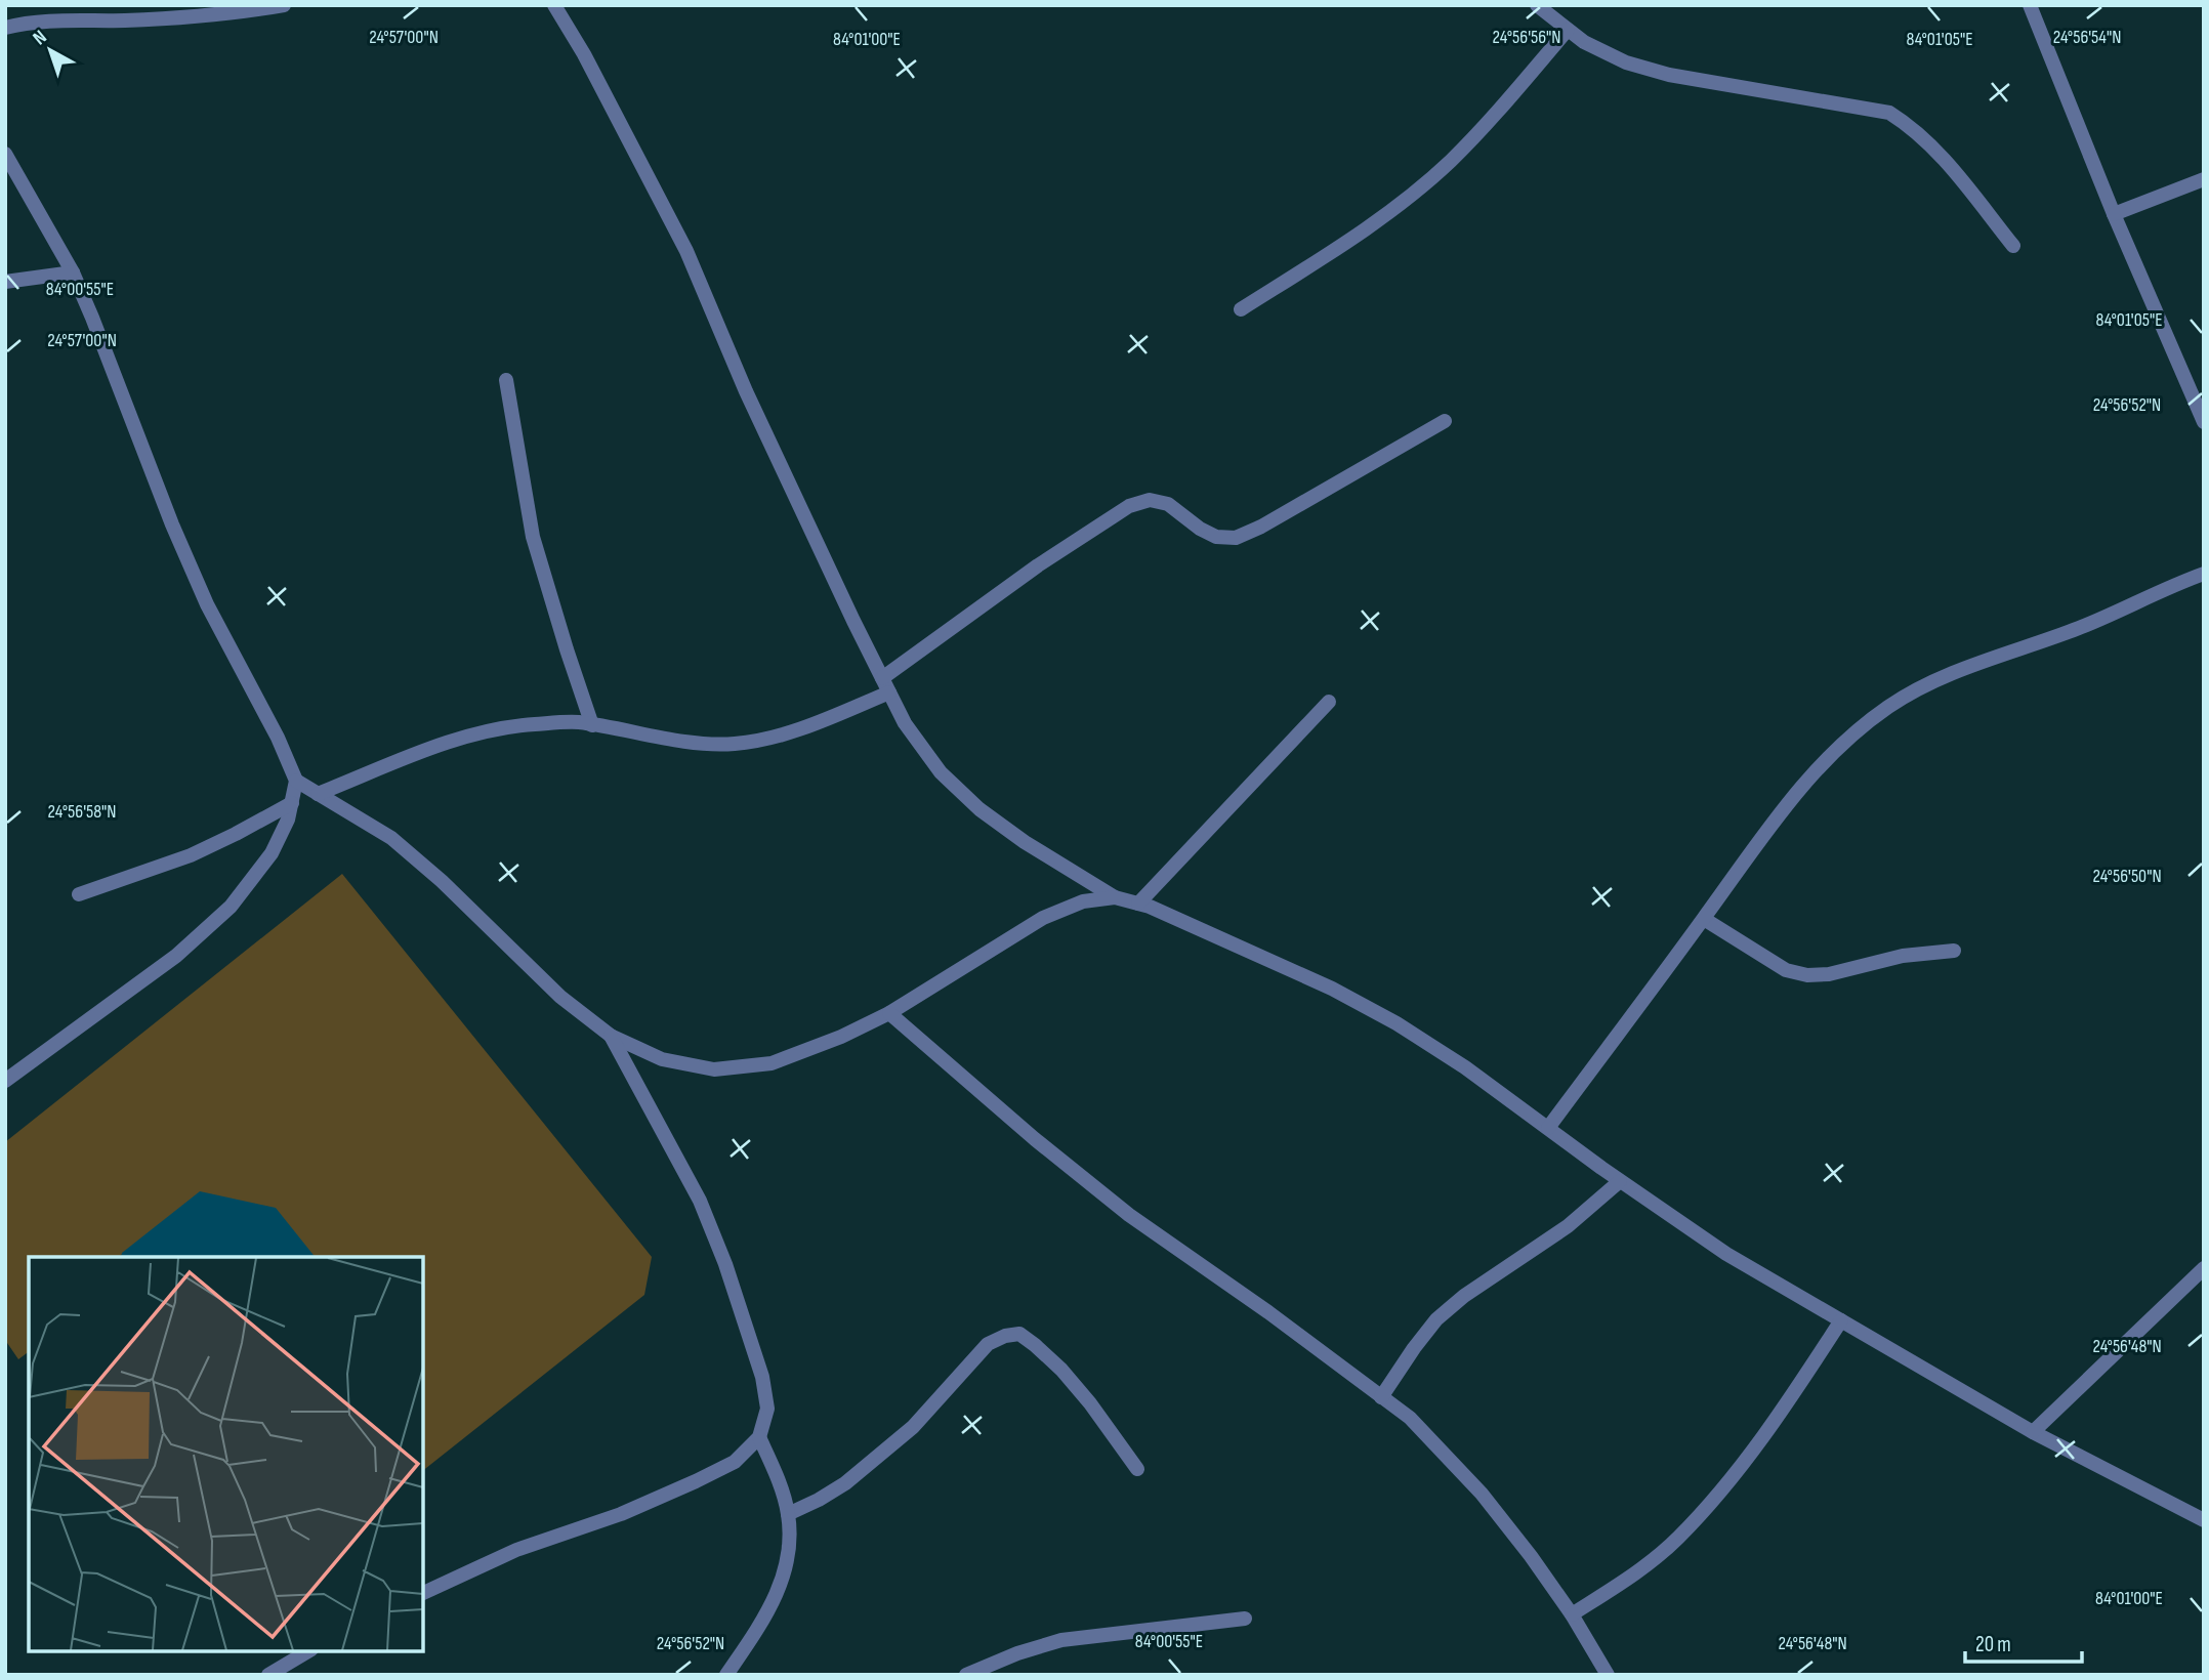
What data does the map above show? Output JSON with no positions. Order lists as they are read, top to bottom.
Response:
{
  "scale_bar": "20 m",
  "north": "top left",
  "coordinates": [
    "24°57'00\"N",
    "24°56'56\"N",
    "24°56'54\"N",
    "84°01'05\"E",
    "84°01'00\"E",
    "84°00'55\"E",
    "24°56'52\"N",
    "24°56'58\"N",
    "24°56'50\"N",
    "24°56'48\"N"
  ]
}
